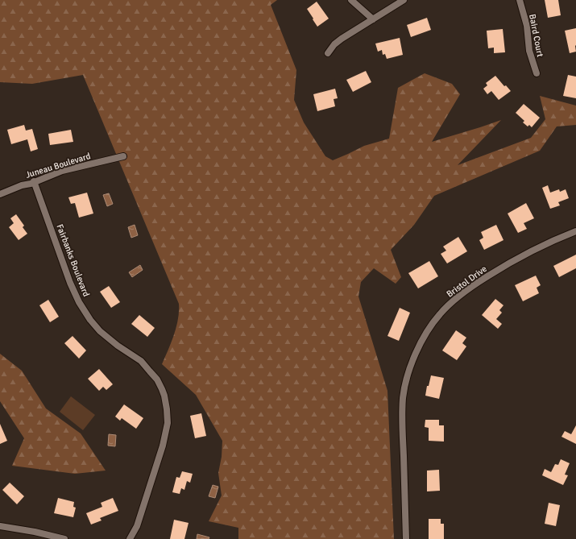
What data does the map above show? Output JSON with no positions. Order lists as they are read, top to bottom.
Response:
{
  "streets": {
    "street": [
      "Baird Court",
      "Juneau Boulevard",
      "Fairbanks Boulevard",
      "Bristol Drive"
    ]
  },
  "crossings": [
    ["Juneau Boulevard", "Fairbanks Boulevard"]
  ]
}
